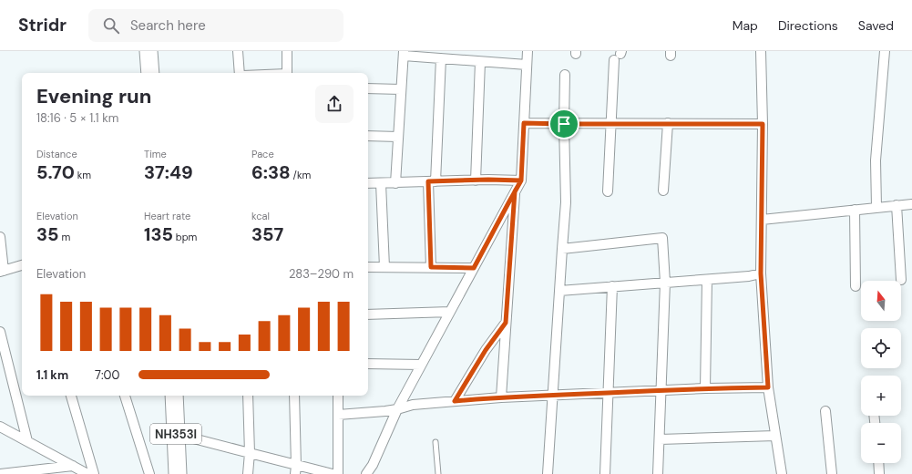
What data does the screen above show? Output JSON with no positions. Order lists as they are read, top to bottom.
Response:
{
  "streets": {
    "highway": ["NH353I"]
  },
  "north": "top",
  "page": {
    "header": "Stridr",
    "search": "Search here",
    "nav": ["Map", "Directions", "Saved"],
    "heading": ["Evening run", "18:16 · 5 × 1.1 km"],
    "stats": [
      ["Distance", "5.70 km"],
      ["Time", "37:49"],
      ["Pace", "6:38 /km"],
      ["Elevation", "35 m"],
      ["Heart rate", "135 bpm"],
      ["kcal", "357"]
    ],
    "chart": ["Elevation", "283–290 m"],
    "map_buttons": ["+", "−"],
    "list": [
      {
        "name": "1.1 km",
        "note": "7:00"
      }
    ]
  }
}
